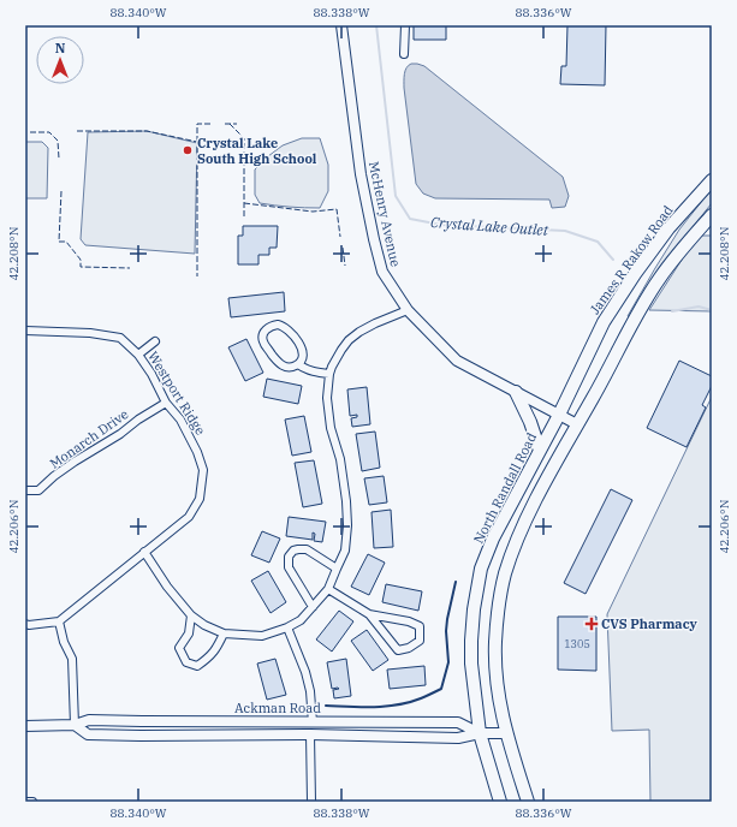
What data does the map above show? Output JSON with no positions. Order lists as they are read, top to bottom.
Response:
{
  "streets": {
    "main road": ["James R Rakow Road", "North Randall Road"],
    "street": [
      "McHenry Avenue",
      "Westport Ridge",
      "Monarch Drive",
      "Ackman Road"
    ]
  },
  "crossings": [
    ["McHenry Avenue", "James R Rakow Road"],
    ["McHenry Avenue", "North Randall Road"],
    ["James R Rakow Road", "North Randall Road"],
    ["Westport Ridge", "Monarch Drive"],
    ["North Randall Road", "Ackman Road"]
  ],
  "water": ["Crystal Lake Outlet"],
  "places": {
    "other": ["Crystal Lake South High School"],
    "health": ["CVS Pharmacy"]
  },
  "house_numbers": ["1305"],
  "north": "top",
  "coordinates": [
    "88.340°W",
    "88.338°W",
    "88.336°W",
    "42.208°N",
    "42.206°N"
  ]
}
